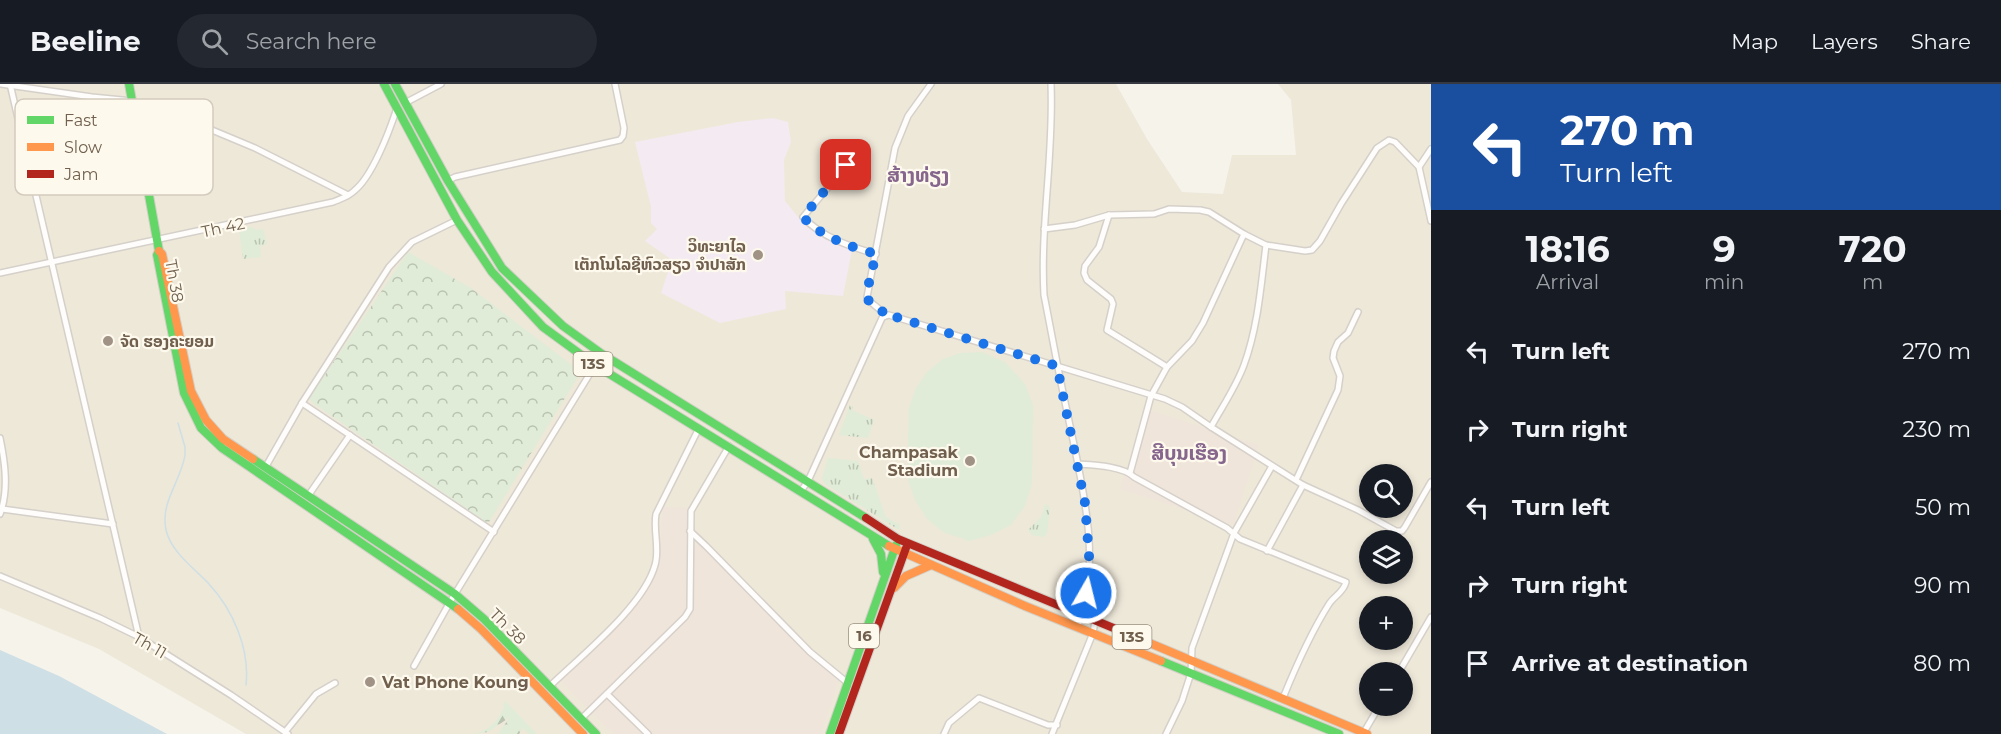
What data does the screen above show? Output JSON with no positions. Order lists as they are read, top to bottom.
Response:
{
  "streets": {
    "main road": ["Th 38", "13S", "16"],
    "street": ["Th 42", "Th 11"]
  },
  "crossings": [
    ["Th 42", "Th 38"],
    ["Th 42", "13S"],
    ["13S", "16"]
  ],
  "districts": ["ສ້າງທ່ຽງ", "ສີບຸນເຮືອງ"],
  "places": [
    "ວິທະຍາໄລ ເຕັກໂນໂລຊີຫົວສຽວ ຈຳປາສັກ",
    "ຈັດ ຮອງຄະຍອມ",
    "Champasak Stadium",
    "Vat Phone Koung"
  ],
  "legend": ["Fast", "Slow", "Jam"],
  "page": {
    "header": "Beeline",
    "search": "Search here",
    "nav": ["Map", "Layers", "Share"],
    "turn": ["270 m", "Turn left"],
    "eta": [
      "18:16",
      "Arrival",
      "9",
      "min",
      "720",
      "m"
    ],
    "list": [
      {
        "name": "Turn left",
        "value": "270 m"
      },
      {
        "name": "Turn right",
        "value": "230 m"
      },
      {
        "name": "Turn left",
        "value": "50 m"
      },
      {
        "name": "Turn right",
        "value": "90 m"
      },
      {
        "name": "Arrive at destination",
        "value": "80 m"
      }
    ],
    "map_buttons": ["+", "−"]
  }
}
